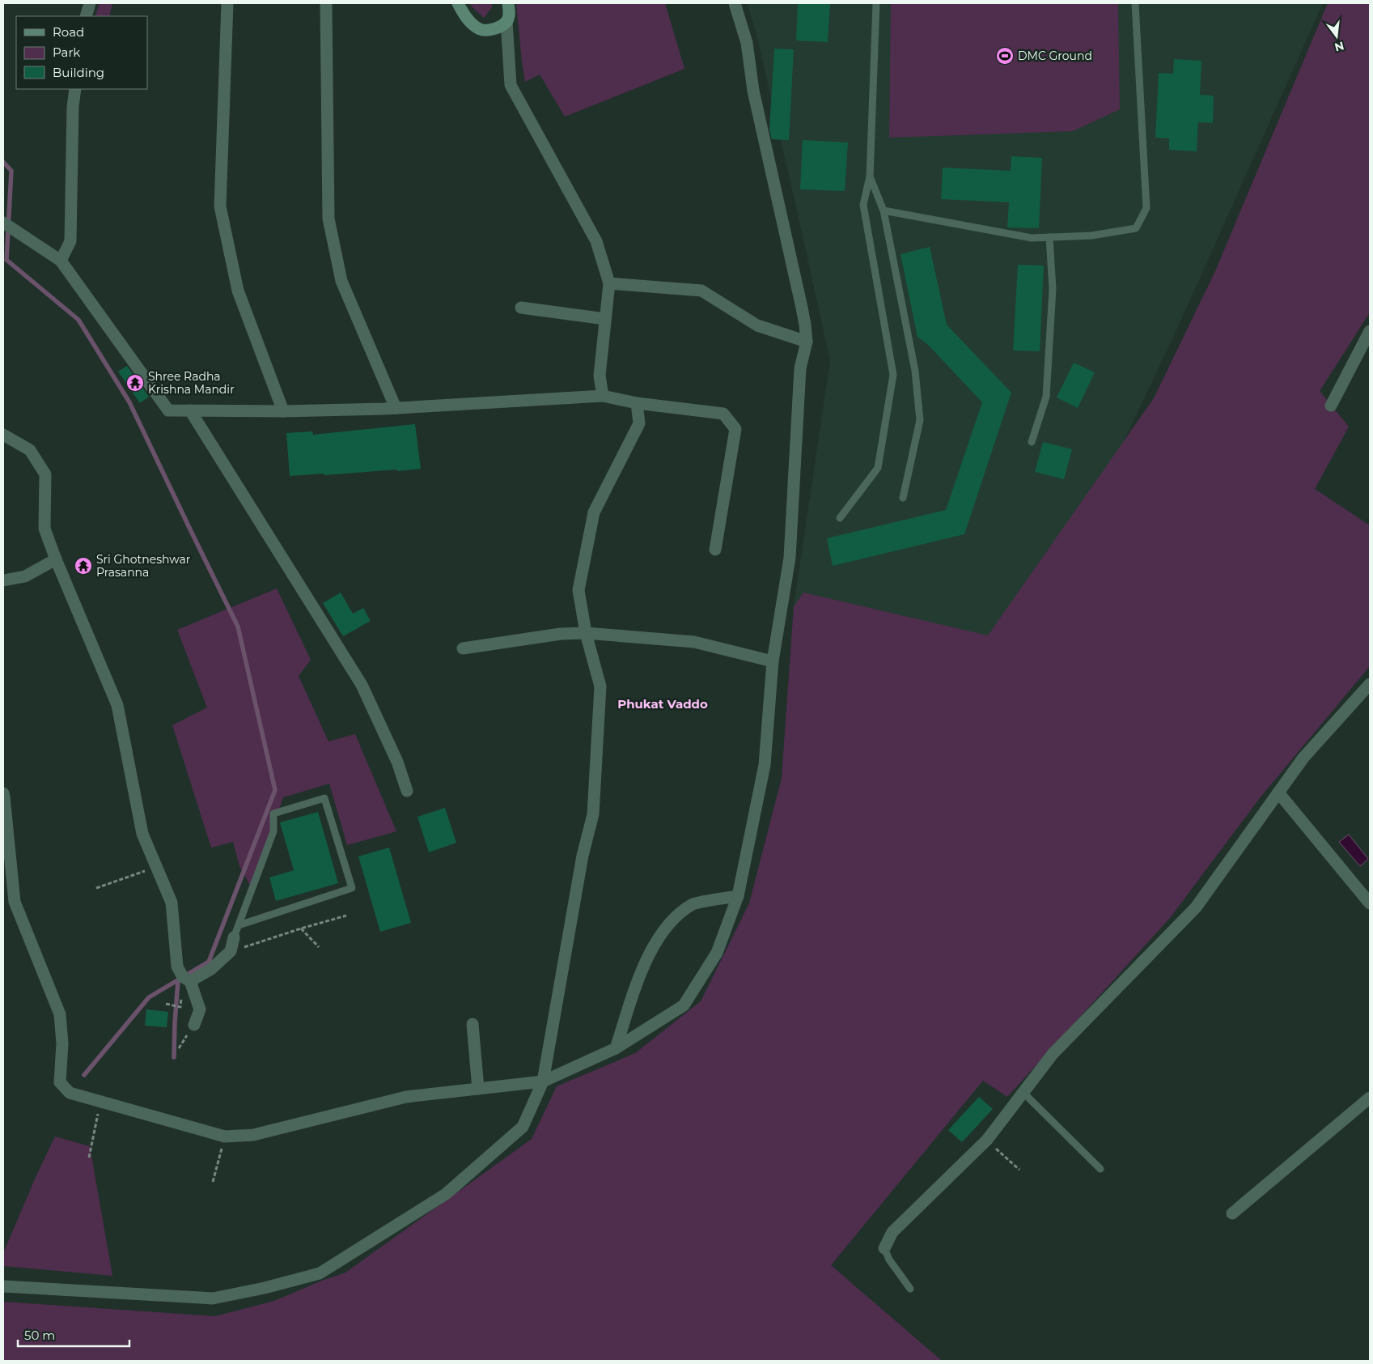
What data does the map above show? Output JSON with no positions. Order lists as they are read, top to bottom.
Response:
{
  "districts": ["Phukat Vaddo"],
  "places": {
    "sports": ["DMC Ground"],
    "temple": ["Shree Radha Krishna Mandir", "Sri Ghotneshwar Prasanna"]
  },
  "legend": ["Road", "Park", "Building"],
  "scale_bar": "50 m",
  "north": "bottom"
}
